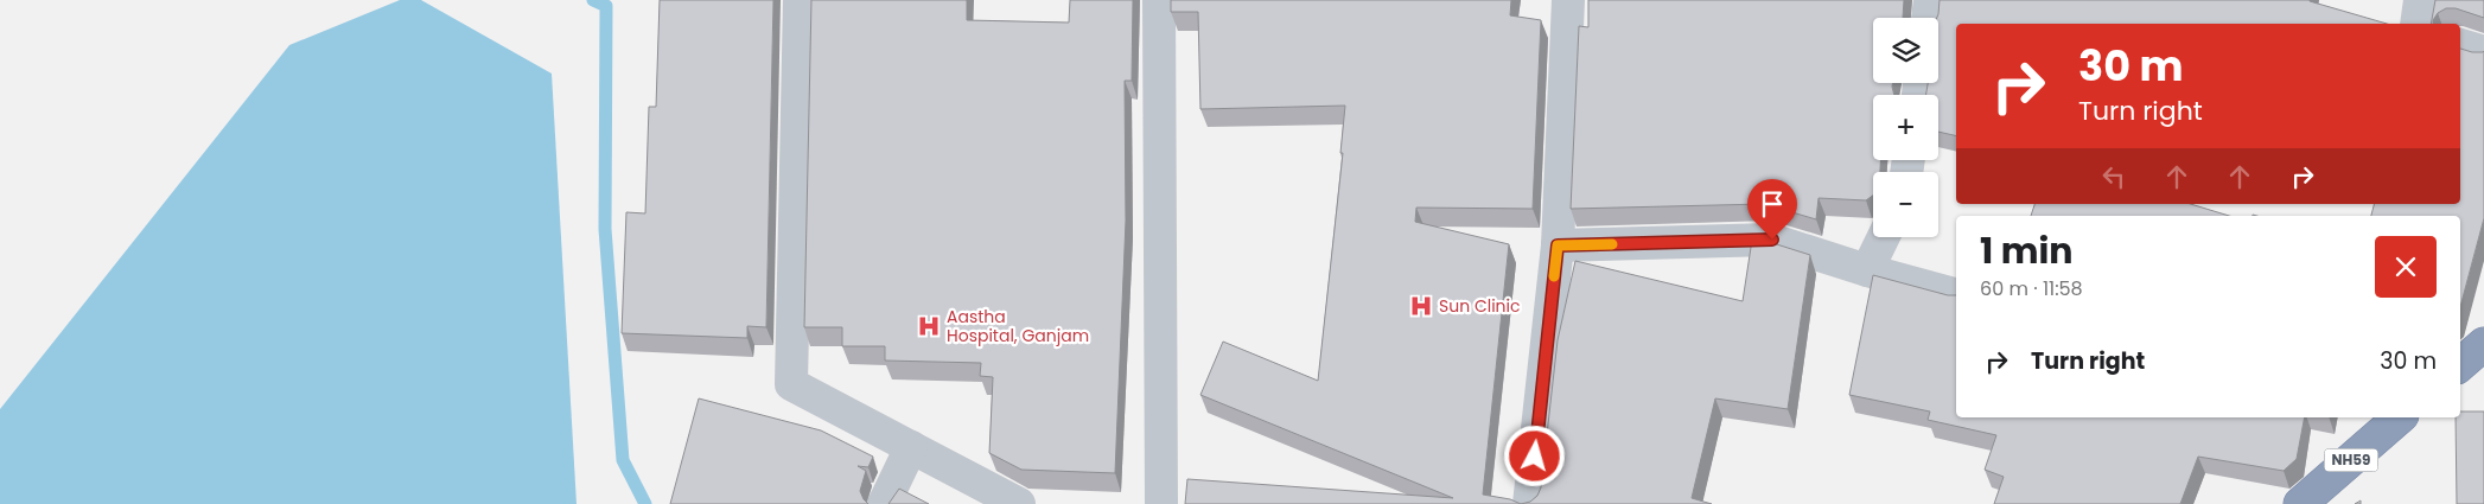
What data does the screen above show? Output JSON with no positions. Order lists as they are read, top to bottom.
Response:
{
  "streets": {
    "highway": ["NH59"]
  },
  "places": {
    "hospital": ["Sun Clinic", "Aastha Hospital, Ganjam"]
  },
  "page": {
    "map_buttons": ["+", "−"],
    "turn": ["30 m", "Turn right"],
    "heading": ["1 min", "60 m · 11:58"],
    "list": [
      {
        "name": "Turn right",
        "value": "30 m"
      }
    ]
  }
}
